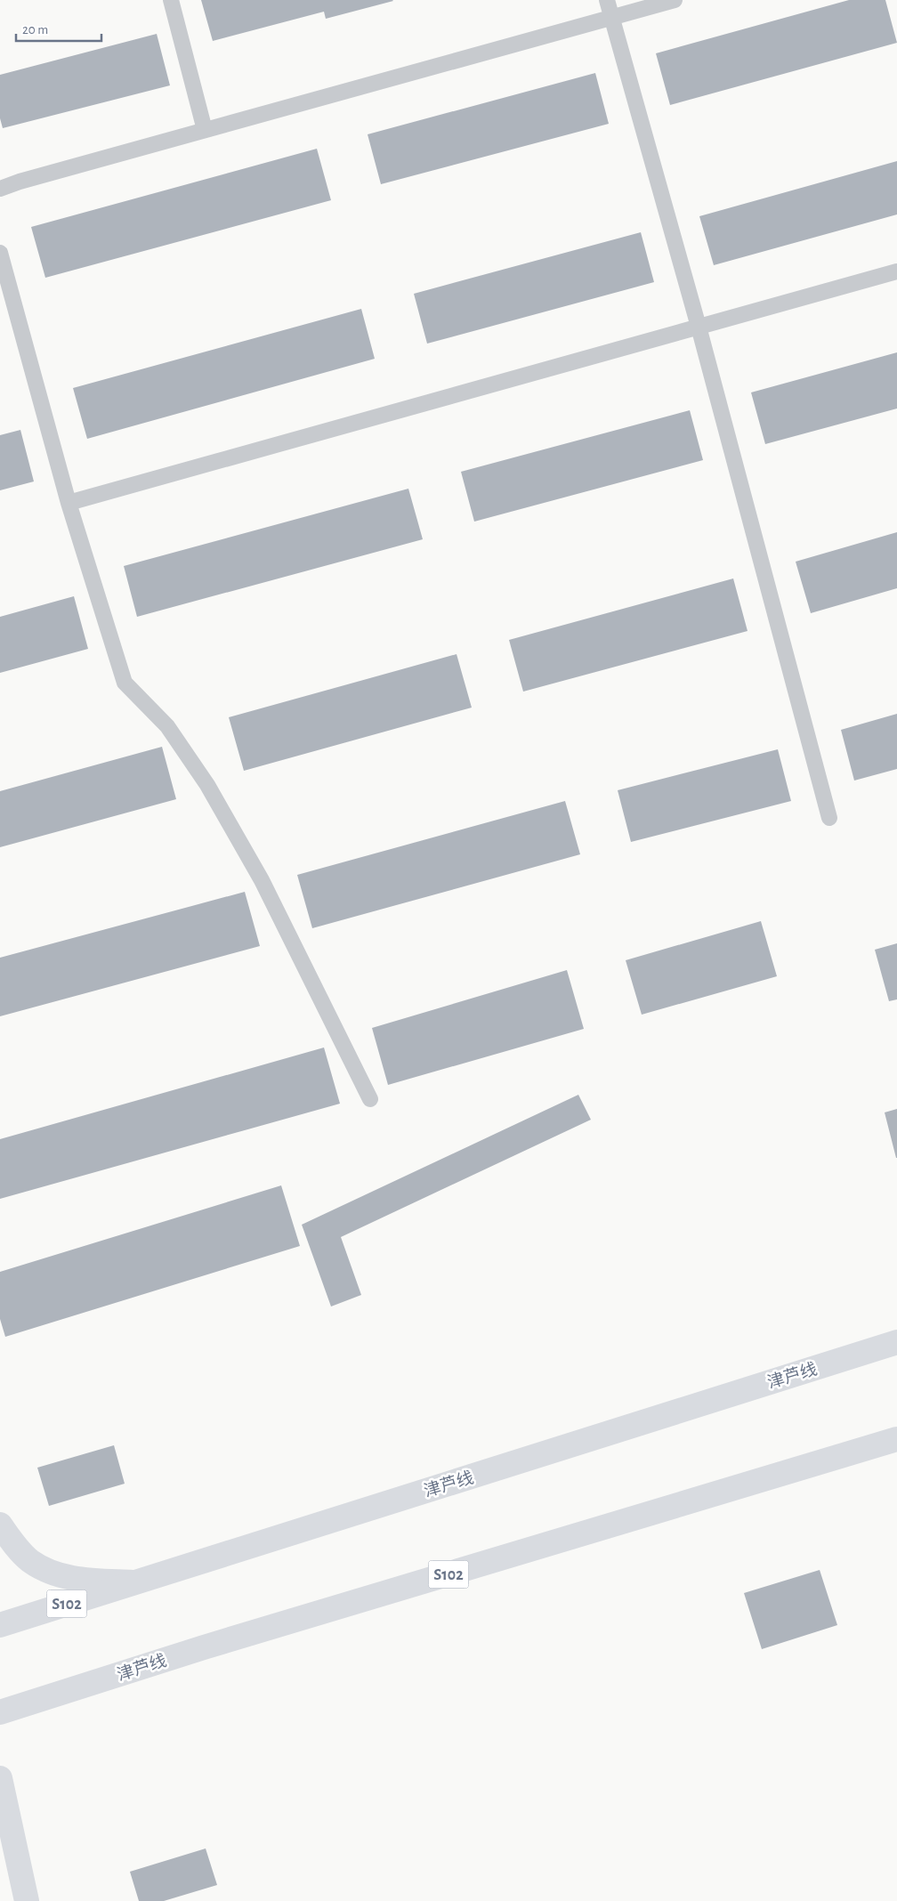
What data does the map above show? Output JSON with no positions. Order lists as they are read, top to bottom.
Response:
{
  "streets": {
    "main road": ["津芦线", "S102"]
  },
  "scale_bar": "20 m"
}
